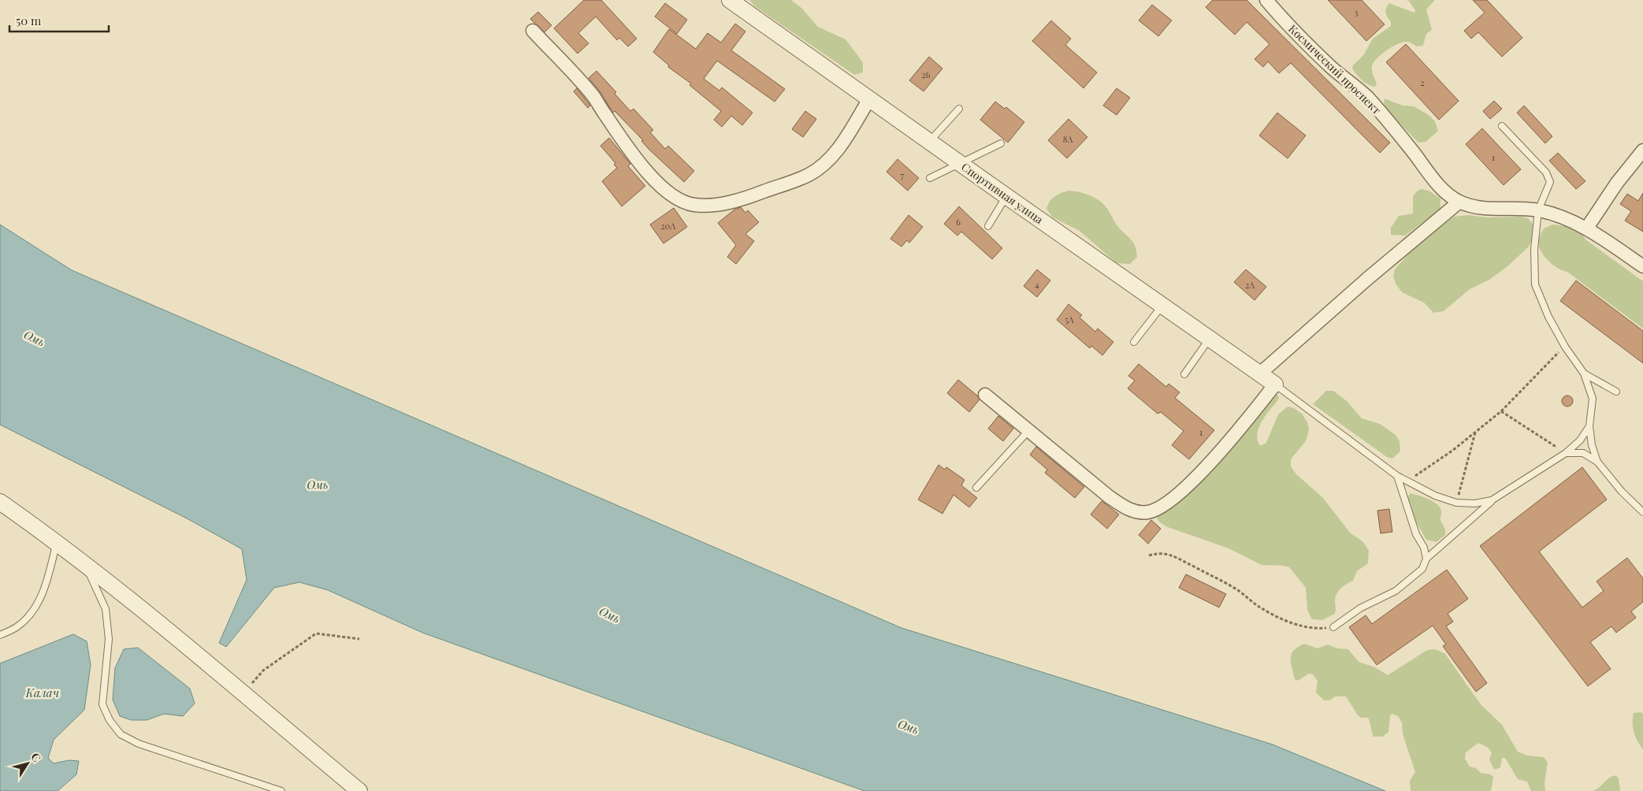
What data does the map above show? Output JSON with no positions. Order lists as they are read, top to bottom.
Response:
{
  "streets": {
    "street": ["Космический проспект", "Спортивная улица"]
  },
  "water": ["Омь", "Калач"],
  "house_numbers": [
    "3",
    "26",
    "2",
    "8А",
    "1",
    "7",
    "6",
    "20А",
    "4",
    "2А",
    "5А",
    "1"
  ],
  "scale_bar": "50 m",
  "north": "top right"
}
